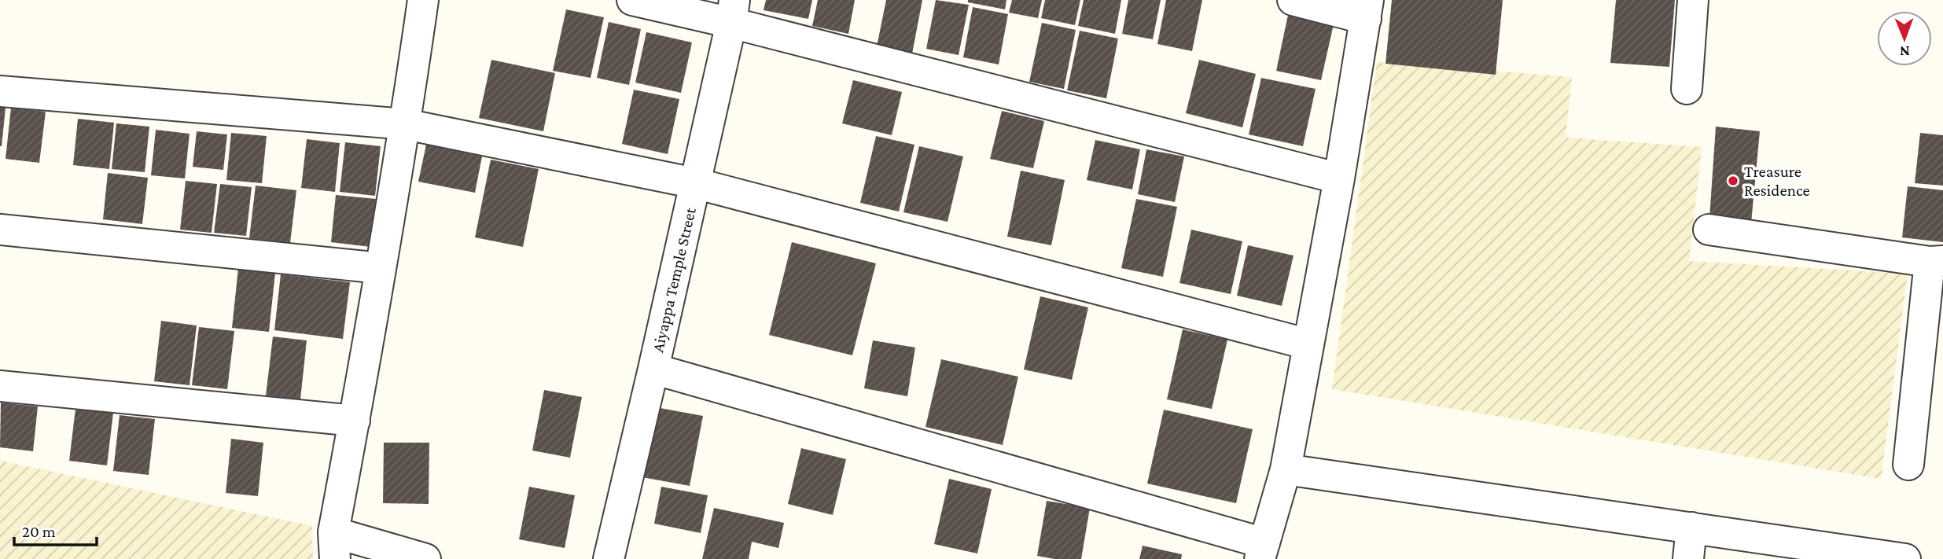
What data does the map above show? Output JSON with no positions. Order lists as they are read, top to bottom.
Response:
{
  "streets": {
    "street": ["Aiyappa Temple Street"]
  },
  "places": ["Treasure Residence"],
  "scale_bar": "20 m",
  "north": "bottom"
}
